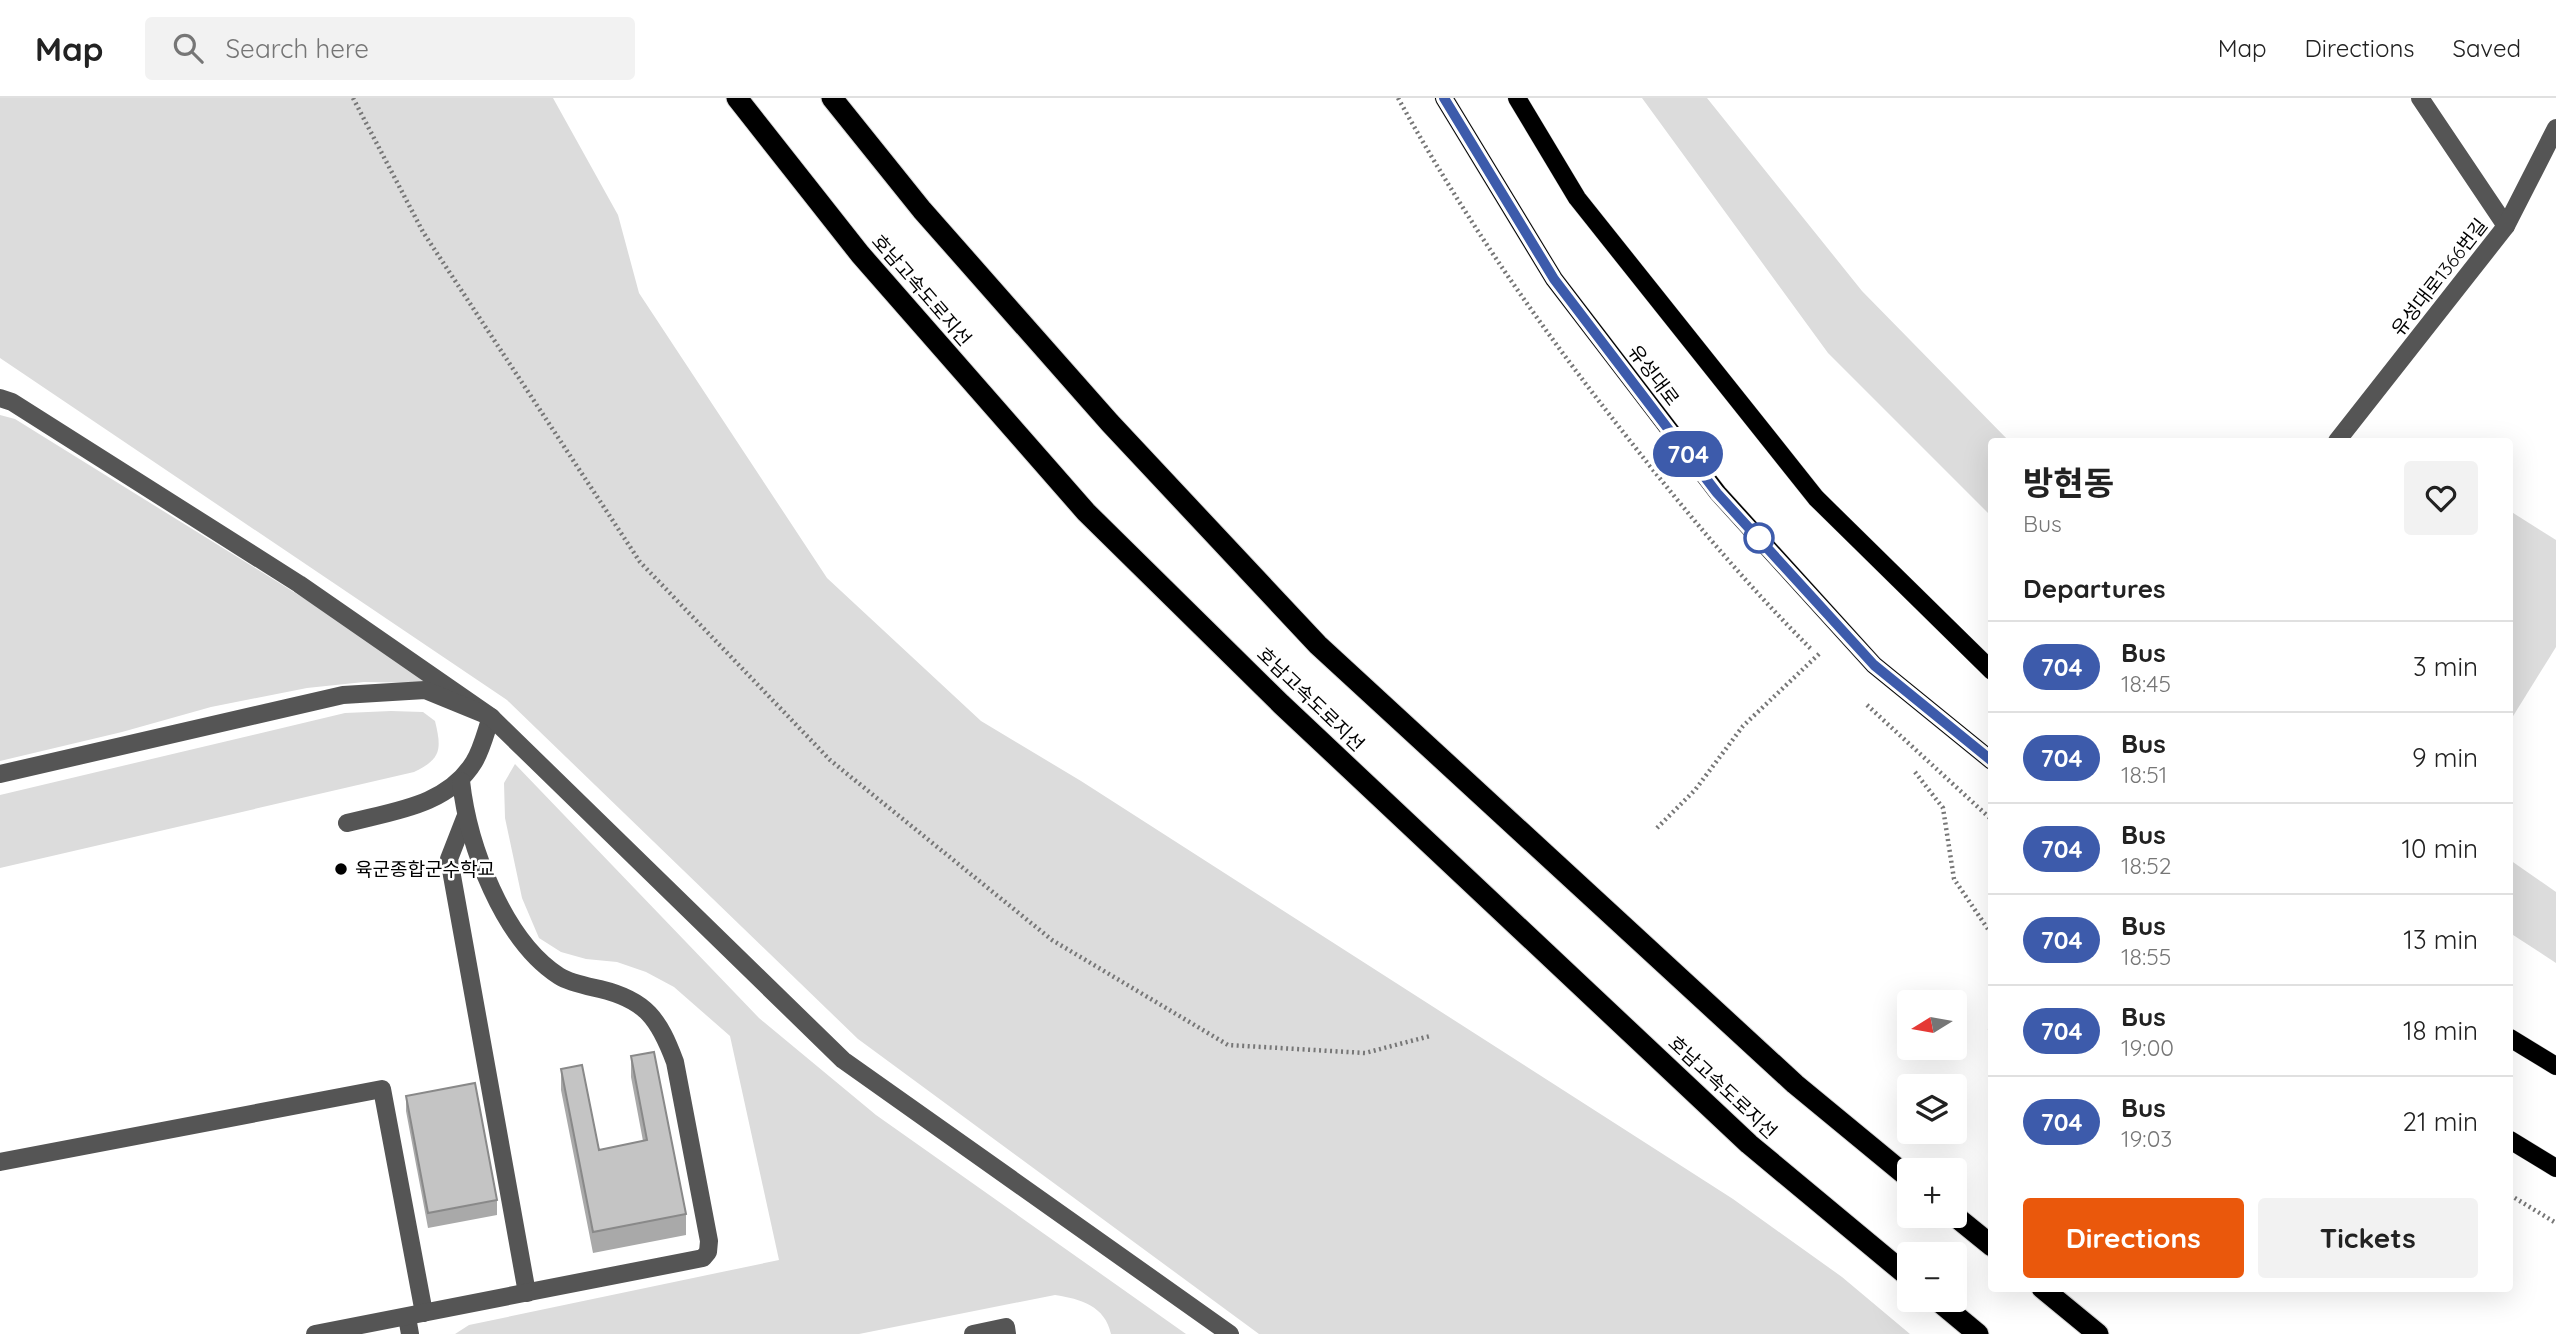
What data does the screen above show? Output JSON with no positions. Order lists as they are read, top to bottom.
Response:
{
  "streets": {
    "highway": ["호남고속도로지선"],
    "main road": ["유성대로"],
    "street": ["유성대로1366번길"]
  },
  "places": ["육군종합군수학교"],
  "lines": ["bus line 704"],
  "north": "left",
  "page": {
    "header": "Map",
    "search": "Search here",
    "nav": ["Map", "Directions", "Saved"],
    "on_map": "704",
    "heading": [
      ["방현동", "Bus"],
      "Departures"
    ],
    "list": [
      {
        "mark": "704",
        "name": "Bus",
        "note": "18:45",
        "value": "3 min"
      },
      {
        "mark": "704",
        "name": "Bus",
        "note": "18:51",
        "value": "9 min"
      },
      {
        "mark": "704",
        "name": "Bus",
        "note": "18:52",
        "value": "10 min"
      },
      {
        "mark": "704",
        "name": "Bus",
        "note": "18:55",
        "value": "13 min"
      },
      {
        "mark": "704",
        "name": "Bus",
        "note": "19:00",
        "value": "18 min"
      },
      {
        "mark": "704",
        "name": "Bus",
        "note": "19:03",
        "value": "21 min"
      }
    ],
    "map_buttons": ["+", "−"],
    "buttons": ["Directions", "Tickets"]
  }
}
